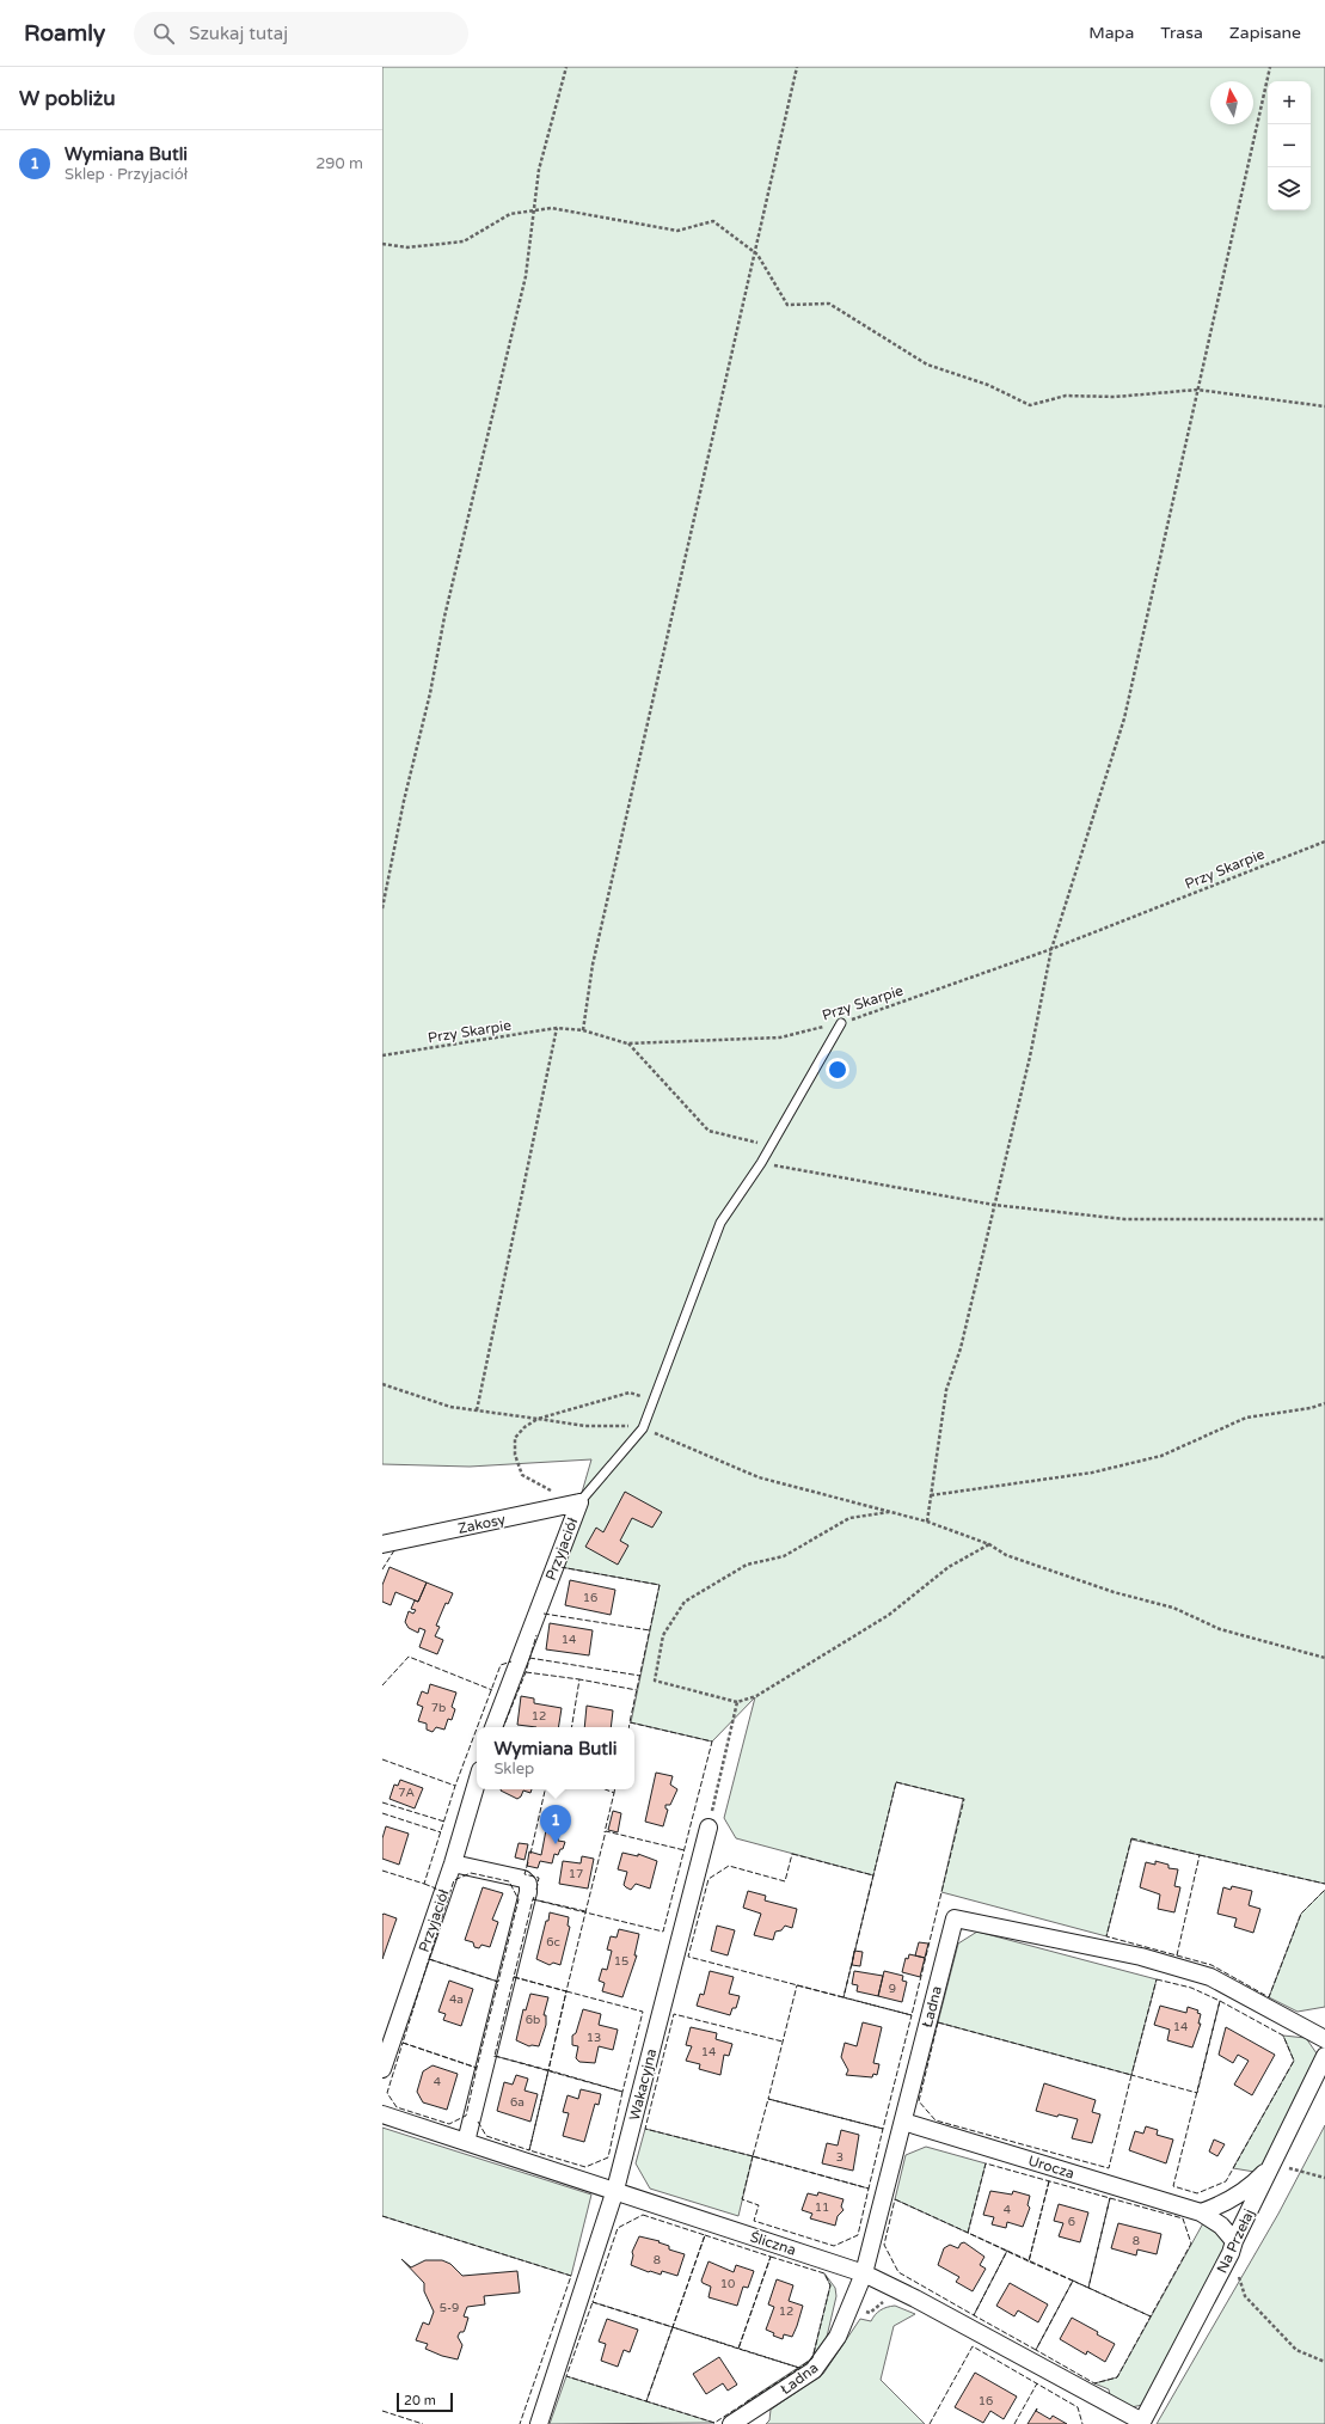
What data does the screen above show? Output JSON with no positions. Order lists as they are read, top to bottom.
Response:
{
  "streets": {
    "street": [
      "Zakosy",
      "Przyjaciół",
      "Ładna",
      "Wakacyjna",
      "Urocza",
      "Na Przełaj",
      "Śliczna"
    ],
    "path": ["Przy Skarpie"]
  },
  "crossings": [
    ["Przy Skarpie", "Przyjaciół"],
    ["Zakosy", "Przyjaciół"],
    ["Ładna", "Urocza"],
    ["Ładna", "Śliczna"],
    ["Wakacyjna", "Śliczna"],
    ["Urocza", "Na Przełaj"],
    ["Na Przełaj", "Śliczna"]
  ],
  "house_numbers": [
    "16",
    "14",
    "7b",
    "12",
    "7A",
    "17",
    "6c",
    "15",
    "9",
    "4a",
    "6b",
    "14",
    "13",
    "14",
    "4",
    "6a",
    "3",
    "11",
    "4",
    "6",
    "8",
    "8",
    "10",
    "5-9",
    "12",
    "16"
  ],
  "scale_bar": "20 m",
  "north": "top",
  "page": {
    "header": "Roamly",
    "search": "Szukaj tutaj",
    "nav": ["Mapa", "Trasa", "Zapisane"],
    "heading": "W pobliżu",
    "map_buttons": ["+", "−"],
    "list": [
      {
        "mark": "1",
        "name": "Wymiana Butli",
        "note": "Sklep · Przyjaciół",
        "value": "290 m"
      }
    ],
    "popup": ["Wymiana Butli", "Sklep"],
    "pins": "1",
    "scale": "20 m"
  }
}
